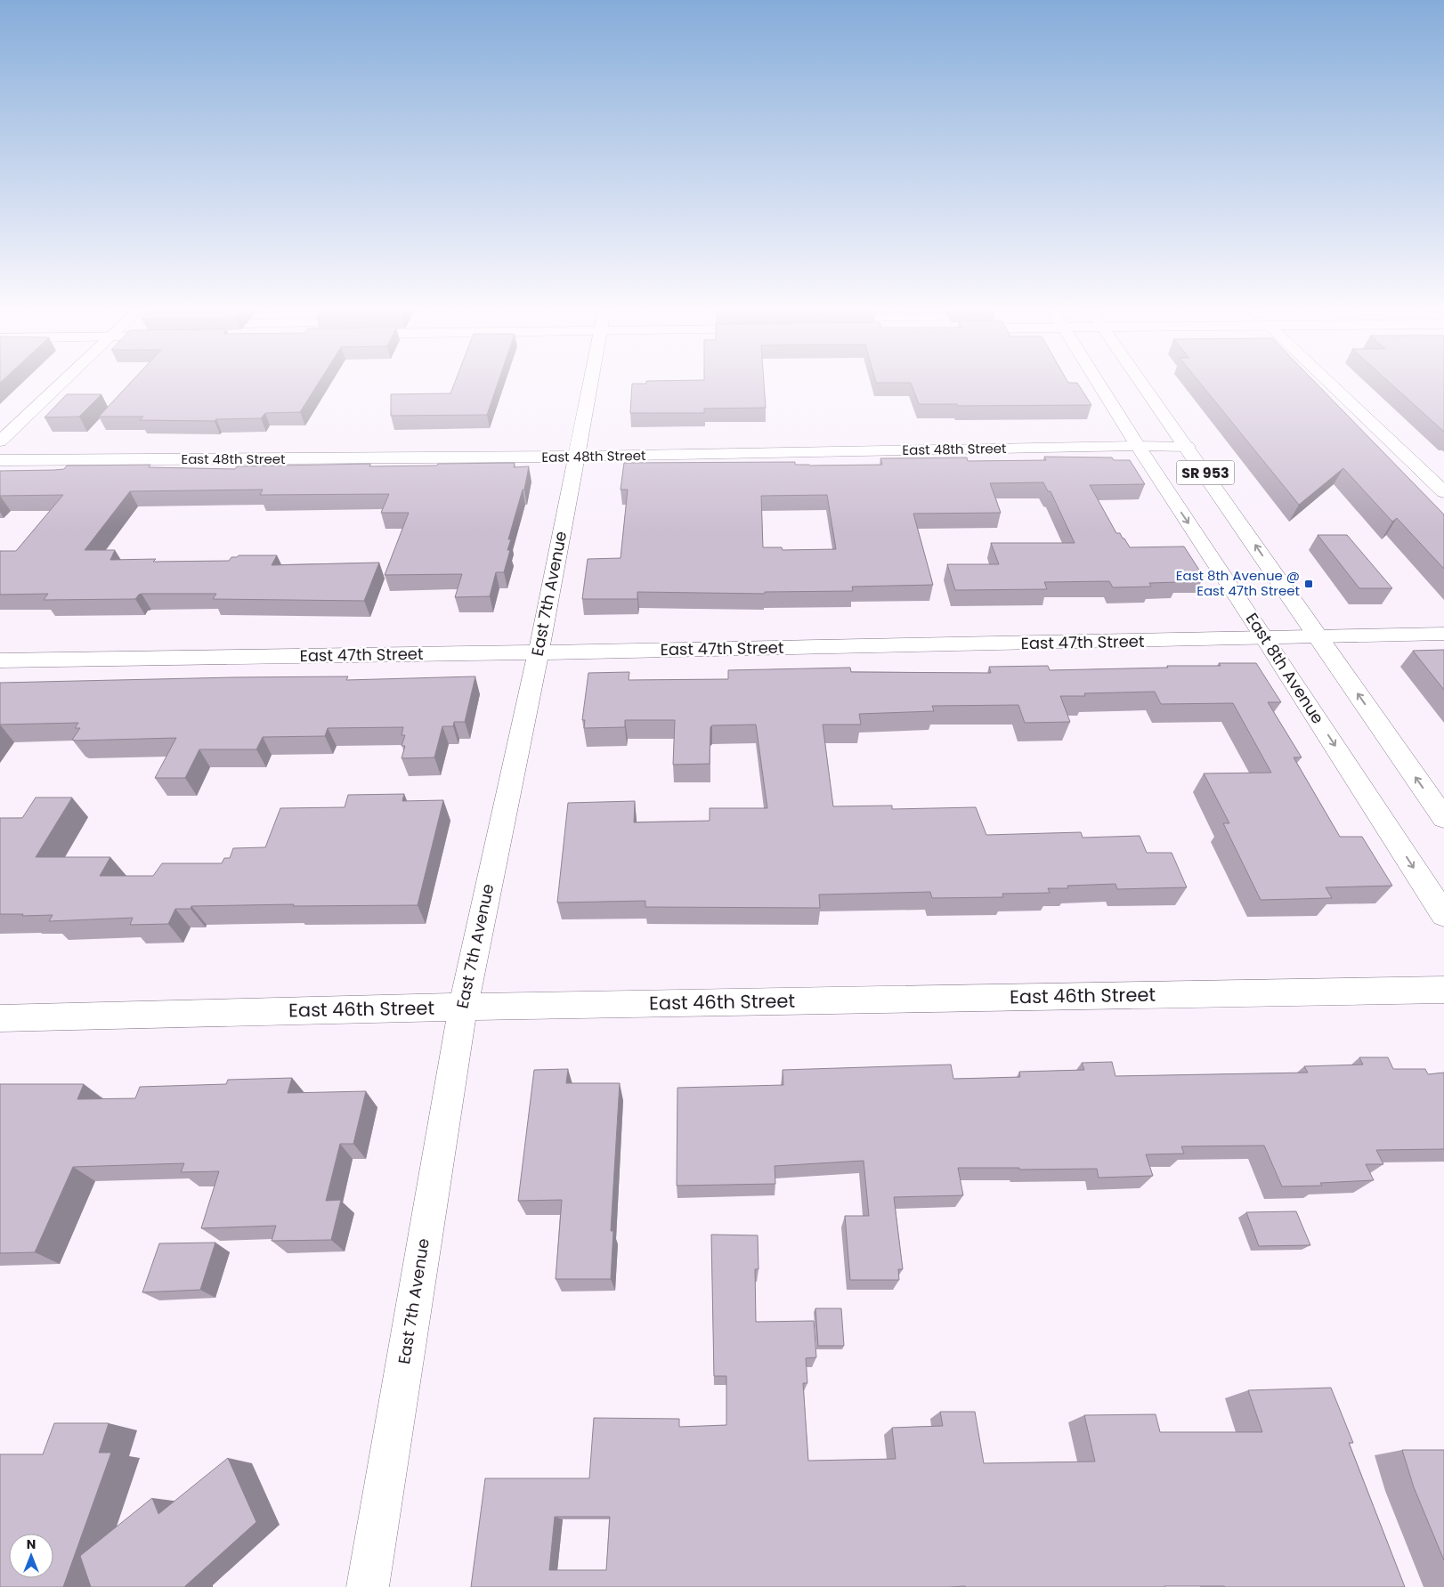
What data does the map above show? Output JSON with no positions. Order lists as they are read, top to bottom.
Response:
{
  "streets": {
    "street": [
      "East 48th Street",
      "SR 953",
      "East 7th Avenue",
      "East 47th Street",
      "East 8th Avenue",
      "East 46th Street"
    ]
  },
  "crossings": [
    ["East 48th Street", "SR 953"],
    ["East 48th Street", "East 7th Avenue"],
    ["East 48th Street", "East 8th Avenue"],
    ["SR 953", "East 47th Street"],
    ["East 7th Avenue", "East 47th Street"],
    ["East 7th Avenue", "East 46th Street"],
    ["East 47th Street", "East 8th Avenue"]
  ],
  "places": {
    "transit": ["East 8th Avenue @ East 47th Street"]
  },
  "north": "top"
}
